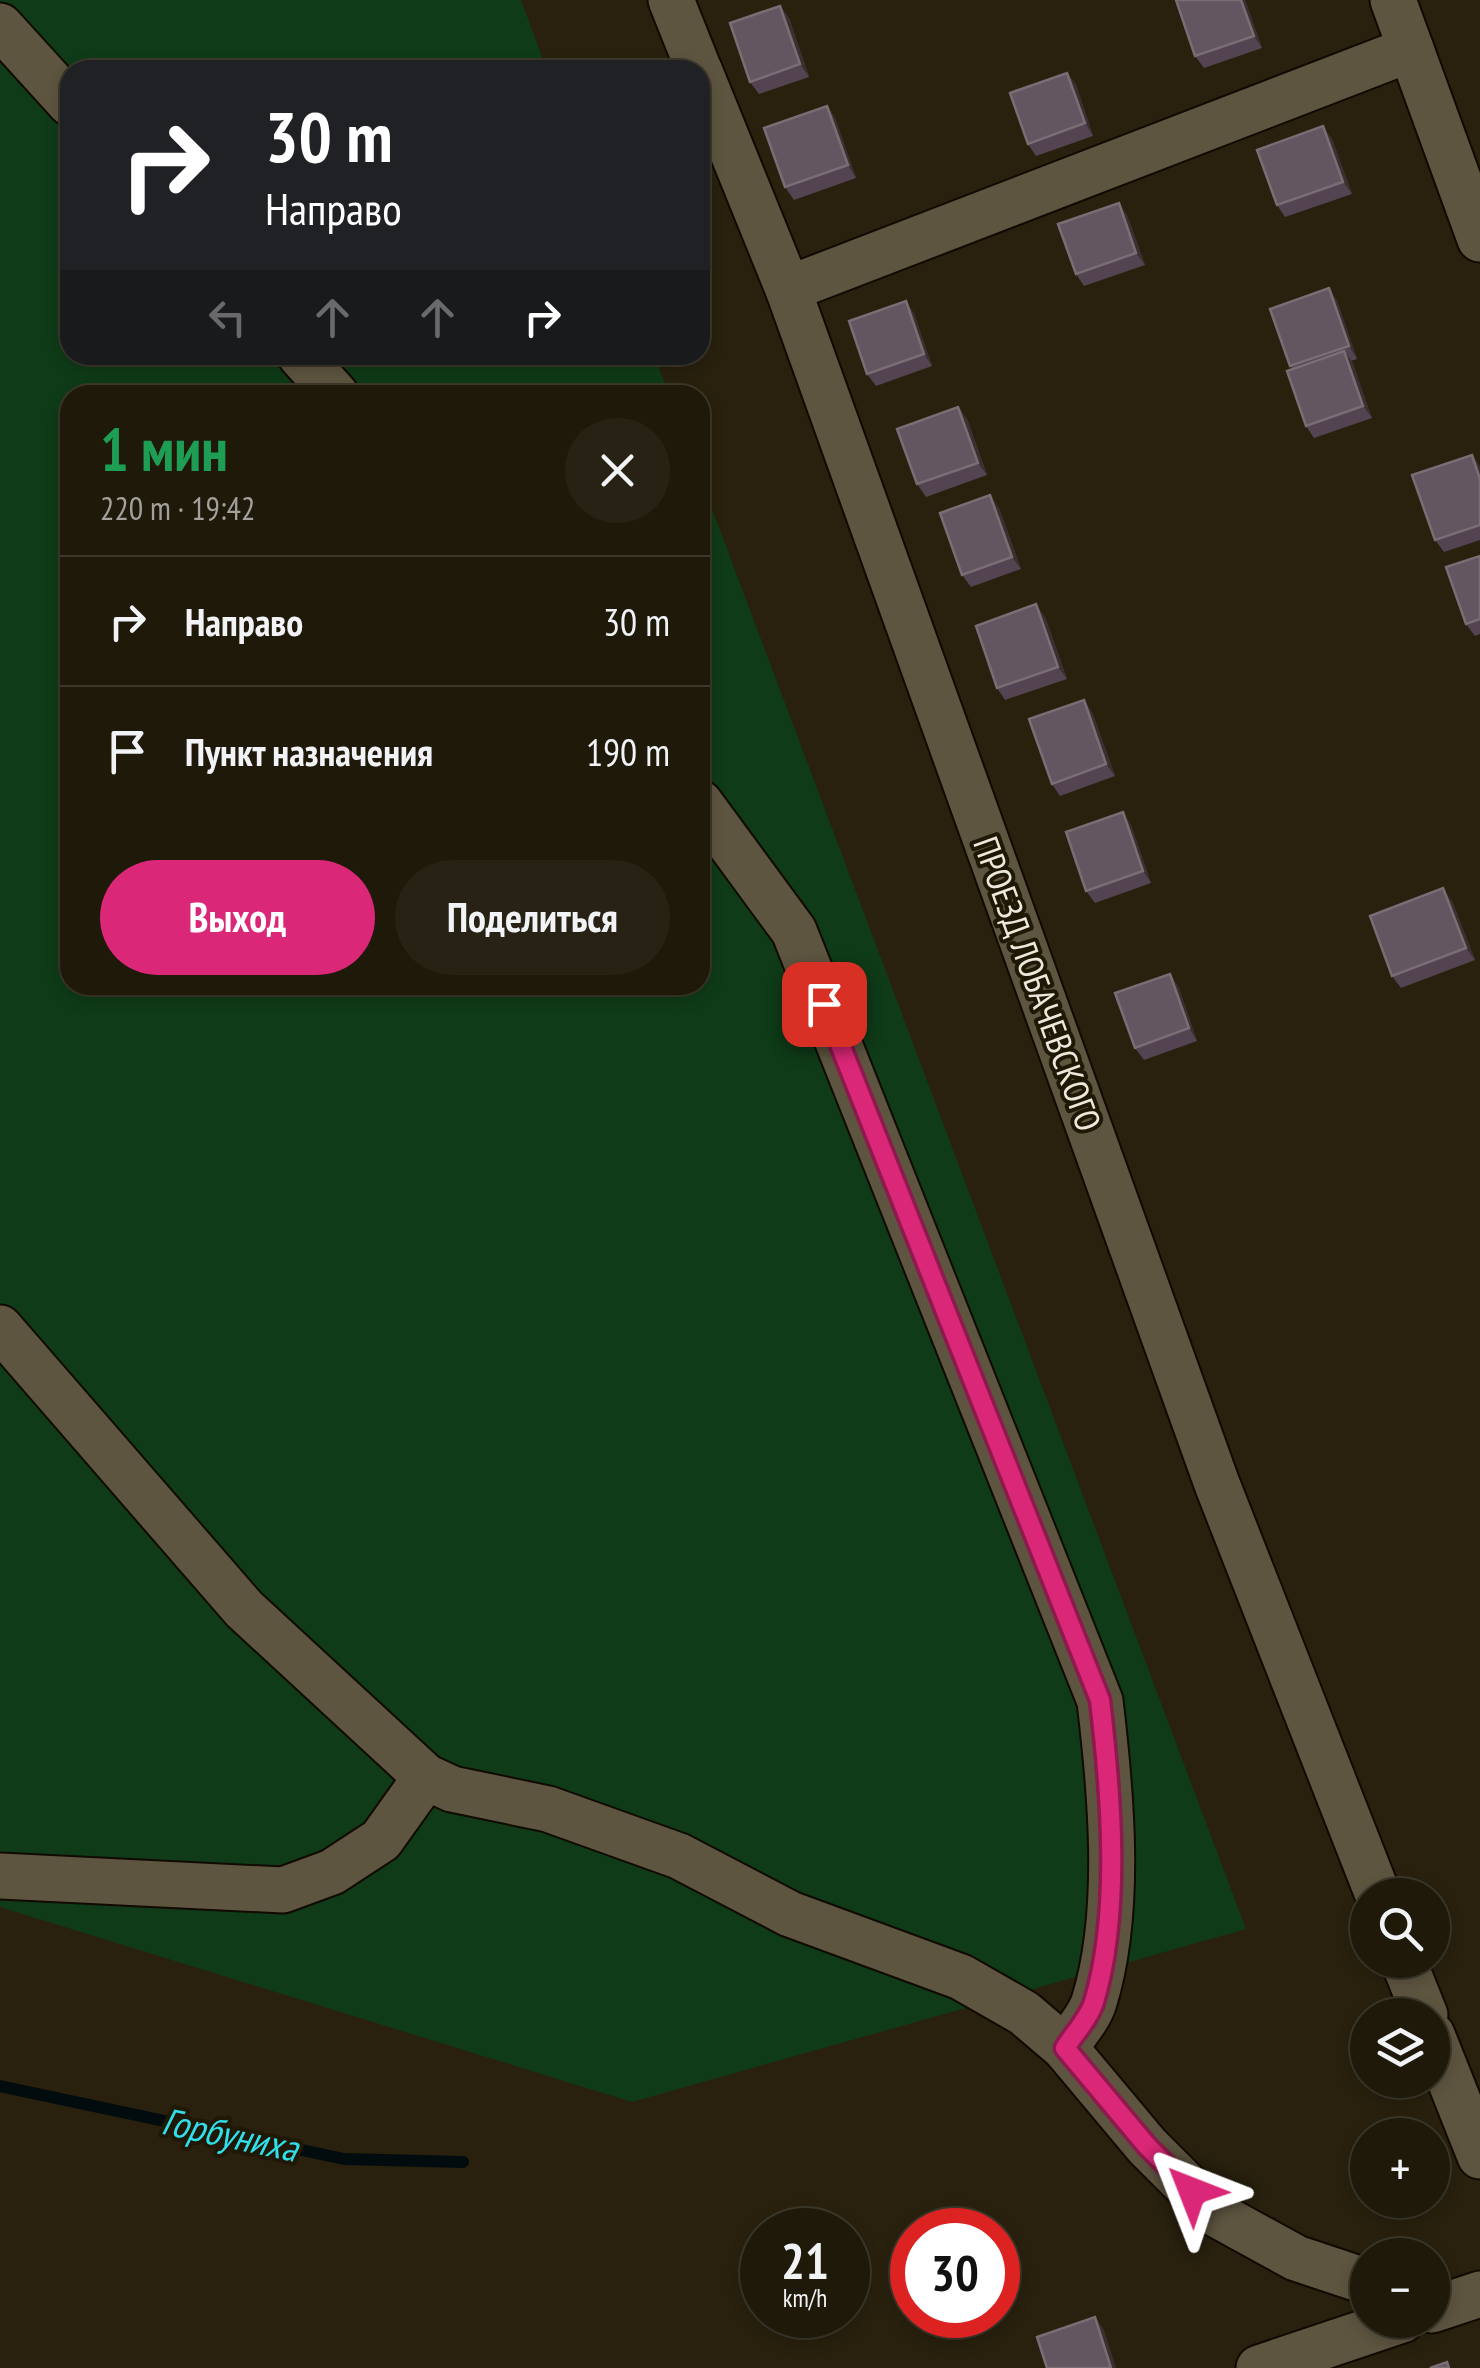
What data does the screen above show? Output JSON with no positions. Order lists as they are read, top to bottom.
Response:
{
  "streets": {
    "street": ["ПРОЕЗД ЛОБАЧЕВСКОГО"]
  },
  "water": ["Горбуниха"],
  "page": {
    "turn": ["30 m", "Направо"],
    "heading": ["1 мин", "220 m · 19:42"],
    "list": [
      {
        "name": "Направо",
        "value": "30 m"
      },
      {
        "name": "Пункт назначения",
        "value": "190 m"
      }
    ],
    "buttons": ["Выход", "Поделиться"],
    "map_buttons": ["+", "−"],
    "speed": "21 km/h",
    "limit": "30"
  }
}
